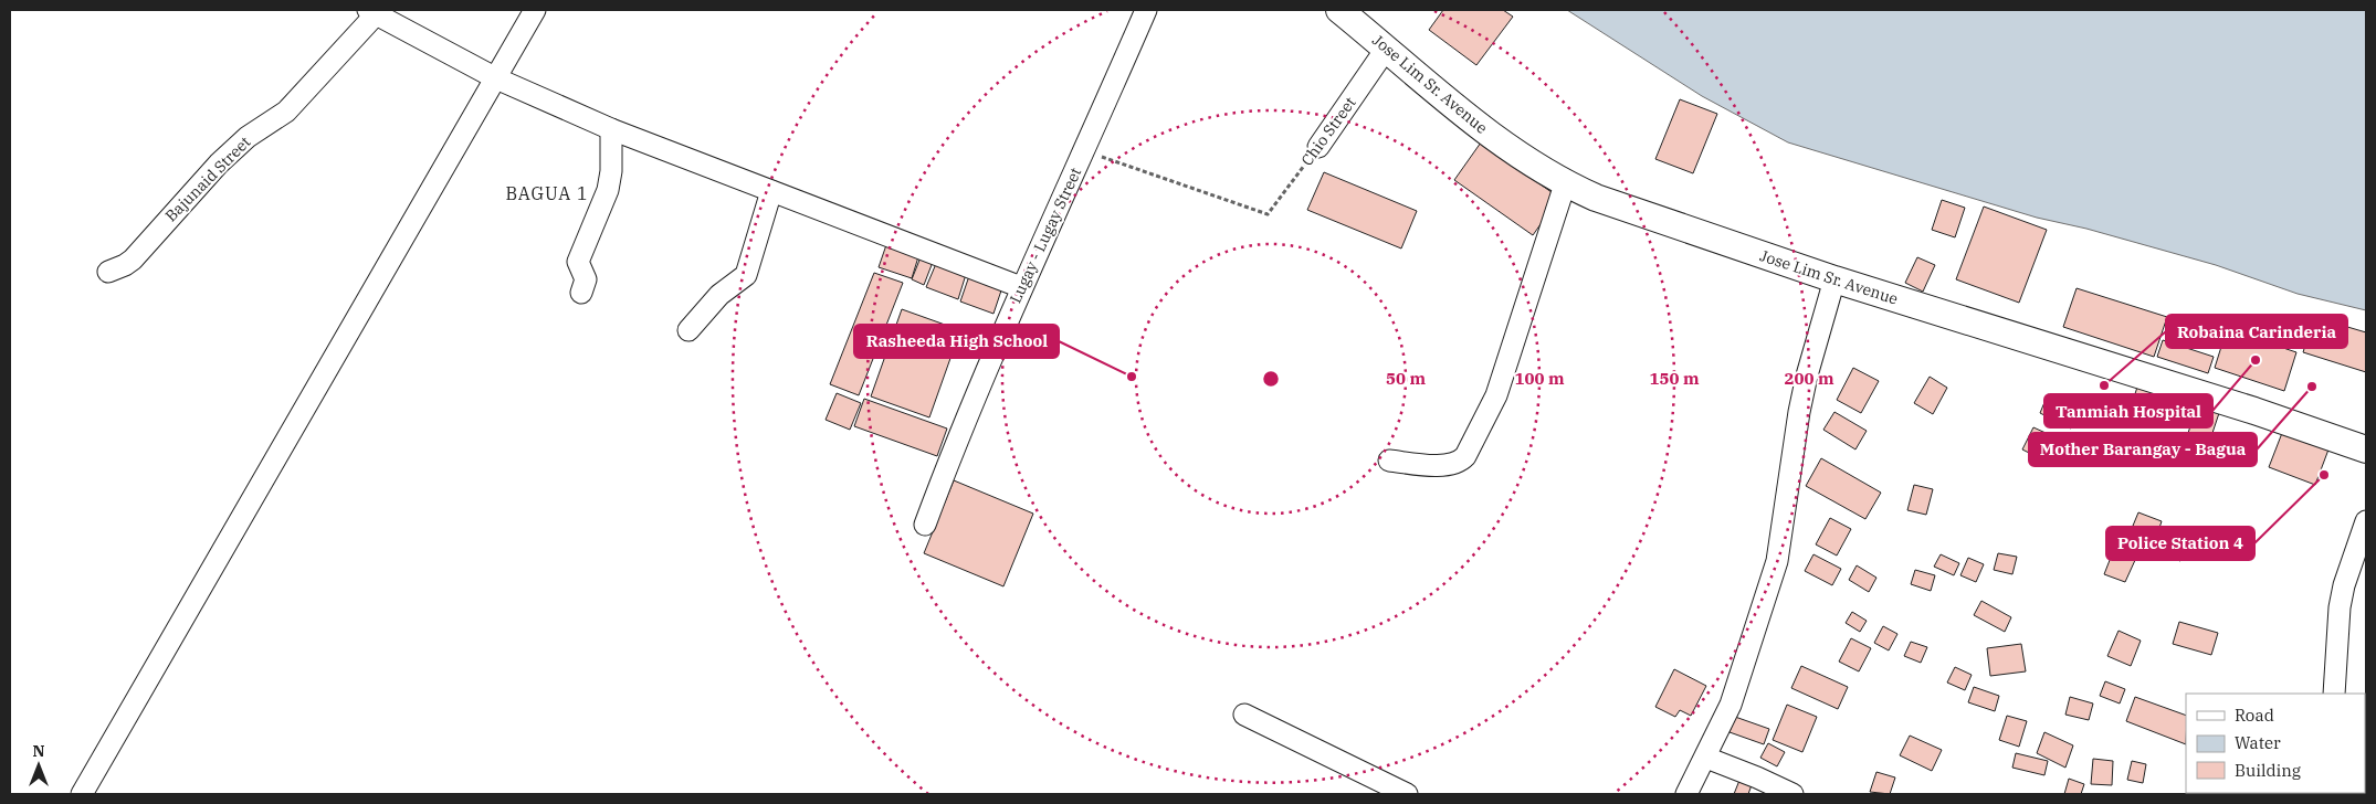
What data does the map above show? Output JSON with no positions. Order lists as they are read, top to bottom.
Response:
{
  "streets": {
    "main road": ["Jose Lim Sr. Avenue"],
    "street": ["Chio Street", "Bajunaid Street", "Lugay - Lugay Street"]
  },
  "crossings": [
    ["Jose Lim Sr. Avenue", "Chio Street"],
    ["Chio Street", "Lugay - Lugay Street"]
  ],
  "districts": ["BAGUA 1"],
  "places": [
    "Tanmiah Hospital",
    "Rasheeda High School",
    "Robaina Carinderia",
    "Mother Barangay - Bagua",
    "Police Station 4"
  ],
  "legend": ["Road", "Water", "Building"],
  "north": "top",
  "rings": [
    "50 m",
    "100 m",
    "150 m",
    "200 m"
  ]
}
